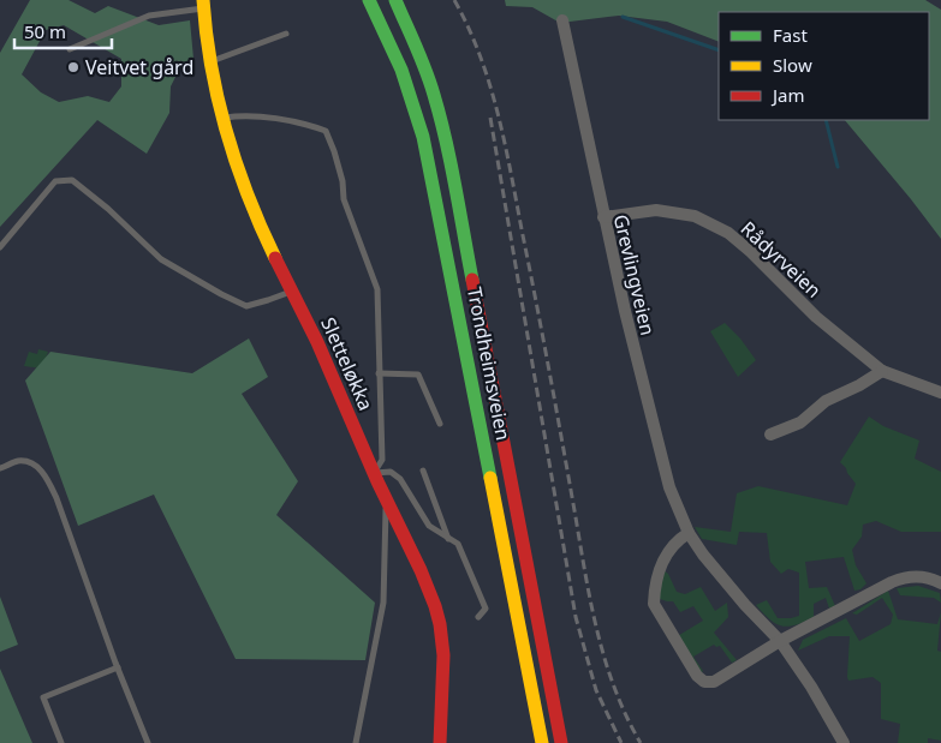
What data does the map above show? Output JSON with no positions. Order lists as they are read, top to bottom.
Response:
{
  "streets": {
    "main road": ["Sletteløkka", "Trondheimsveien"],
    "street": ["Rådyrveien", "Grevlingveien"]
  },
  "crossings": [
    ["Rådyrveien", "Grevlingveien"]
  ],
  "places": ["Veitvet gård"],
  "legend": ["Fast", "Slow", "Jam"],
  "scale_bar": "50 m"
}
